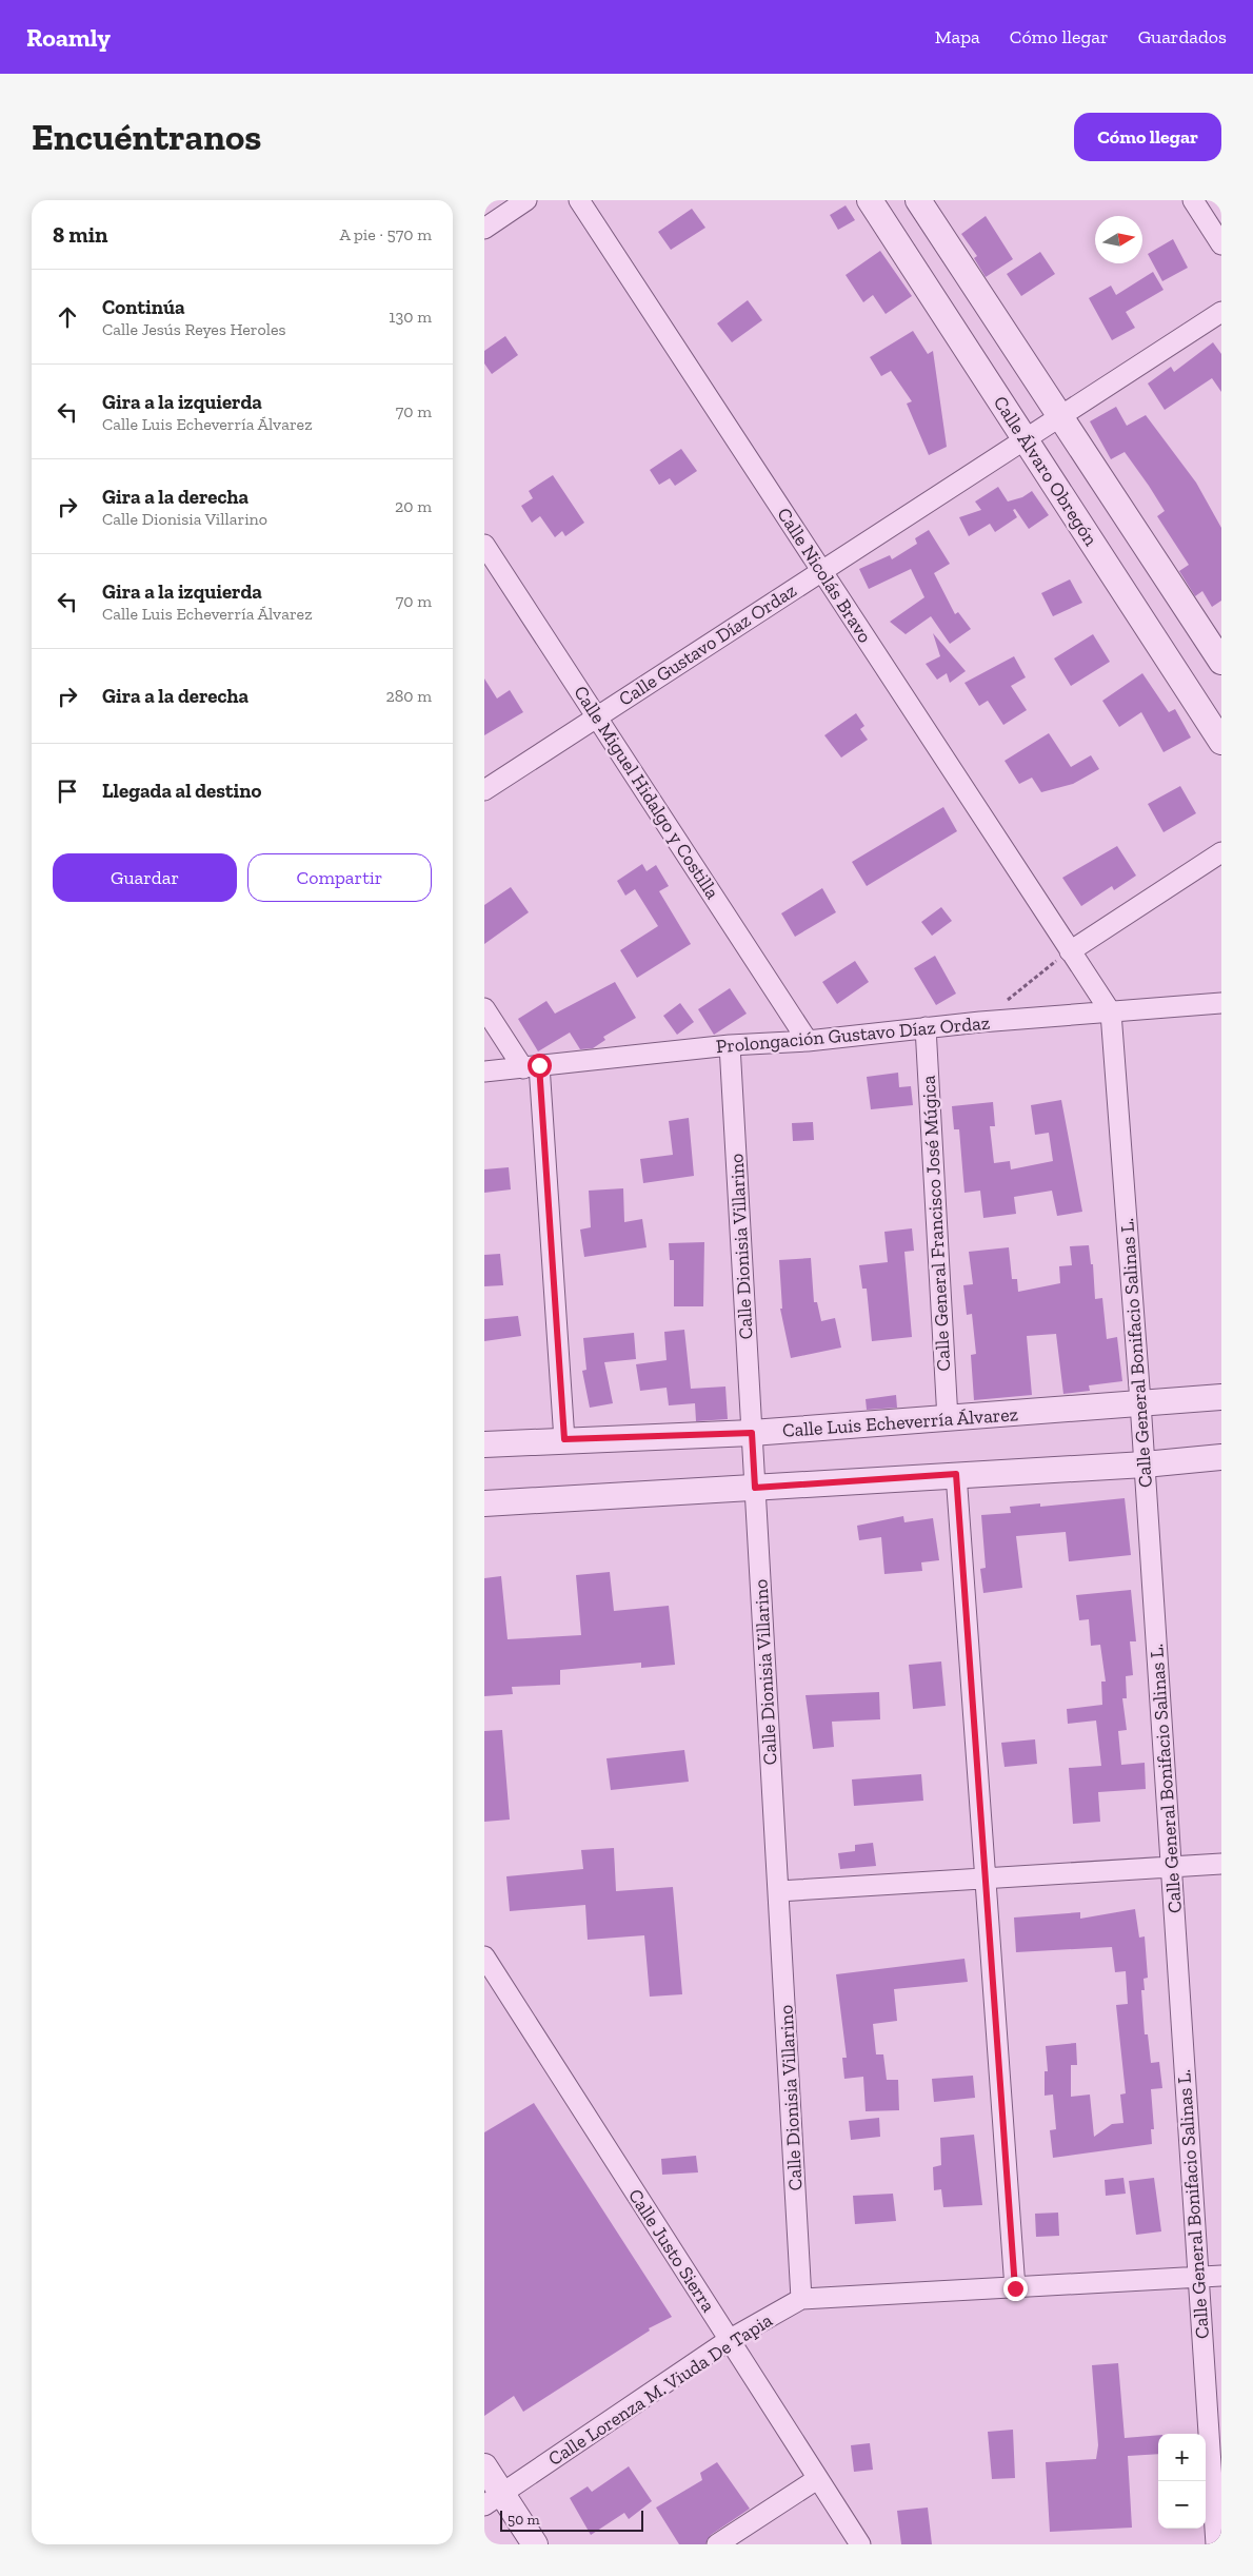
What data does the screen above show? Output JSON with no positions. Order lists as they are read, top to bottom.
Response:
{
  "streets": {
    "street": [
      "Calle Álvaro Obregón",
      "Calle Nicolás Bravo",
      "Calle Gustavo Díaz Ordaz",
      "Calle Miguel Hidalgo y Costilla",
      "Prolongación Gustavo Díaz Ordaz",
      "Calle General Francisco José Múgica",
      "Calle Dionisia Villarino",
      "Calle General Bonifacio Salinas L.",
      "Calle Luis Echeverría Álvarez",
      "Calle Justo Sierra",
      "Calle Lorenza M. Viuda De Tapia"
    ]
  },
  "crossings": [
    ["Calle Álvaro Obregón", "Calle Gustavo Díaz Ordaz"],
    ["Calle Nicolás Bravo", "Calle Gustavo Díaz Ordaz"],
    ["Calle Nicolás Bravo", "Prolongación Gustavo Díaz Ordaz"],
    ["Calle Nicolás Bravo", "Calle General Bonifacio Salinas L."],
    ["Calle Gustavo Díaz Ordaz", "Calle Miguel Hidalgo y Costilla"],
    ["Calle Miguel Hidalgo y Costilla", "Prolongación Gustavo Díaz Ordaz"],
    ["Prolongación Gustavo Díaz Ordaz", "Calle General Francisco José Múgica"],
    ["Prolongación Gustavo Díaz Ordaz", "Calle Dionisia Villarino"],
    ["Prolongación Gustavo Díaz Ordaz", "Calle General Bonifacio Salinas L."],
    ["Calle General Francisco José Múgica", "Calle Luis Echeverría Álvarez"],
    ["Calle Dionisia Villarino", "Calle Luis Echeverría Álvarez"],
    ["Calle Dionisia Villarino", "Calle Lorenza M. Viuda De Tapia"],
    ["Calle General Bonifacio Salinas L.", "Calle Luis Echeverría Álvarez"],
    ["Calle General Bonifacio Salinas L.", "Calle Lorenza M. Viuda De Tapia"],
    ["Calle Justo Sierra", "Calle Lorenza M. Viuda De Tapia"]
  ],
  "scale_bar": "50 m",
  "north": "right",
  "page": {
    "header": "Roamly",
    "nav": ["Mapa", "Cómo llegar", "Guardados"],
    "buttons": [
      "Cómo llegar",
      ["Guardar", "Compartir"]
    ],
    "title": "Encuéntranos",
    "heading": ["8 min", "A pie · 570 m"],
    "list": [
      ["Continúa", "Calle Jesús Reyes Heroles", "130 m"],
      ["Gira a la izquierda", "Calle Luis Echeverría Álvarez", "70 m"],
      ["Gira a la derecha", "Calle Dionisia Villarino", "20 m"],
      ["Gira a la izquierda", "Calle Luis Echeverría Álvarez", "70 m"],
      ["Gira a la derecha", "280 m"],
      "Llegada al destino"
    ],
    "map_buttons": ["+", "−"],
    "scale": "50 m"
  }
}
